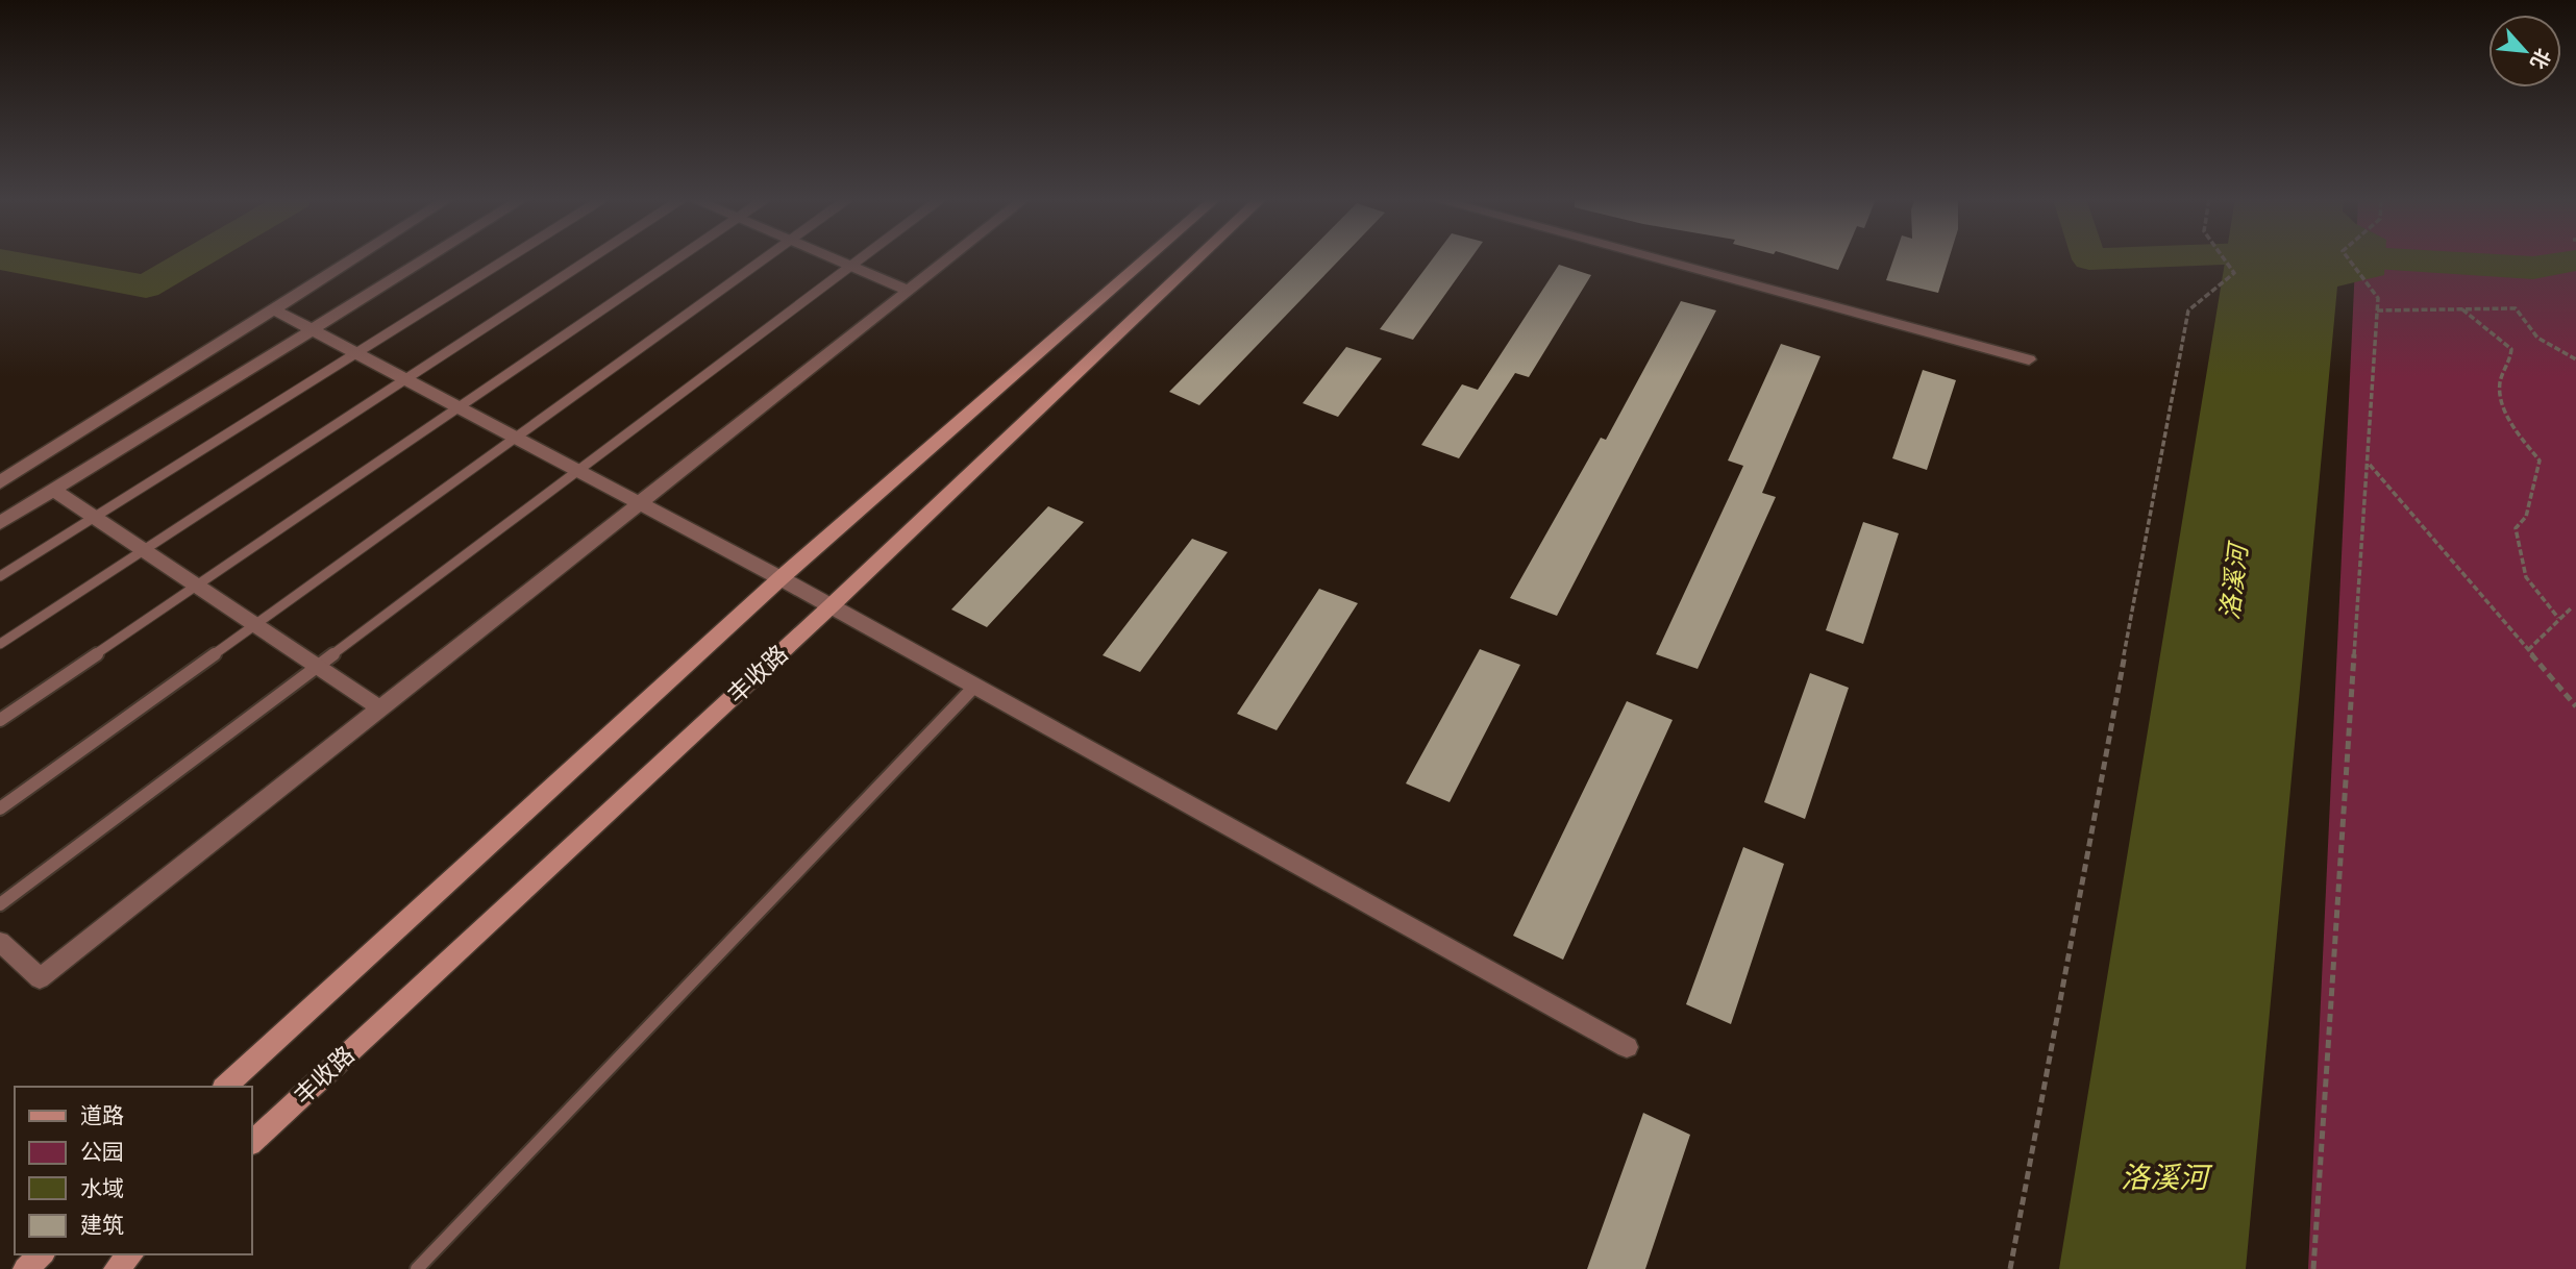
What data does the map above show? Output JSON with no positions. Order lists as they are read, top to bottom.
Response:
{
  "streets": {
    "main road": ["丰收路"]
  },
  "water": ["洛溪河"],
  "legend": [
    "道路",
    "公园",
    "水域",
    "建筑"
  ],
  "north": "bottom right"
}
